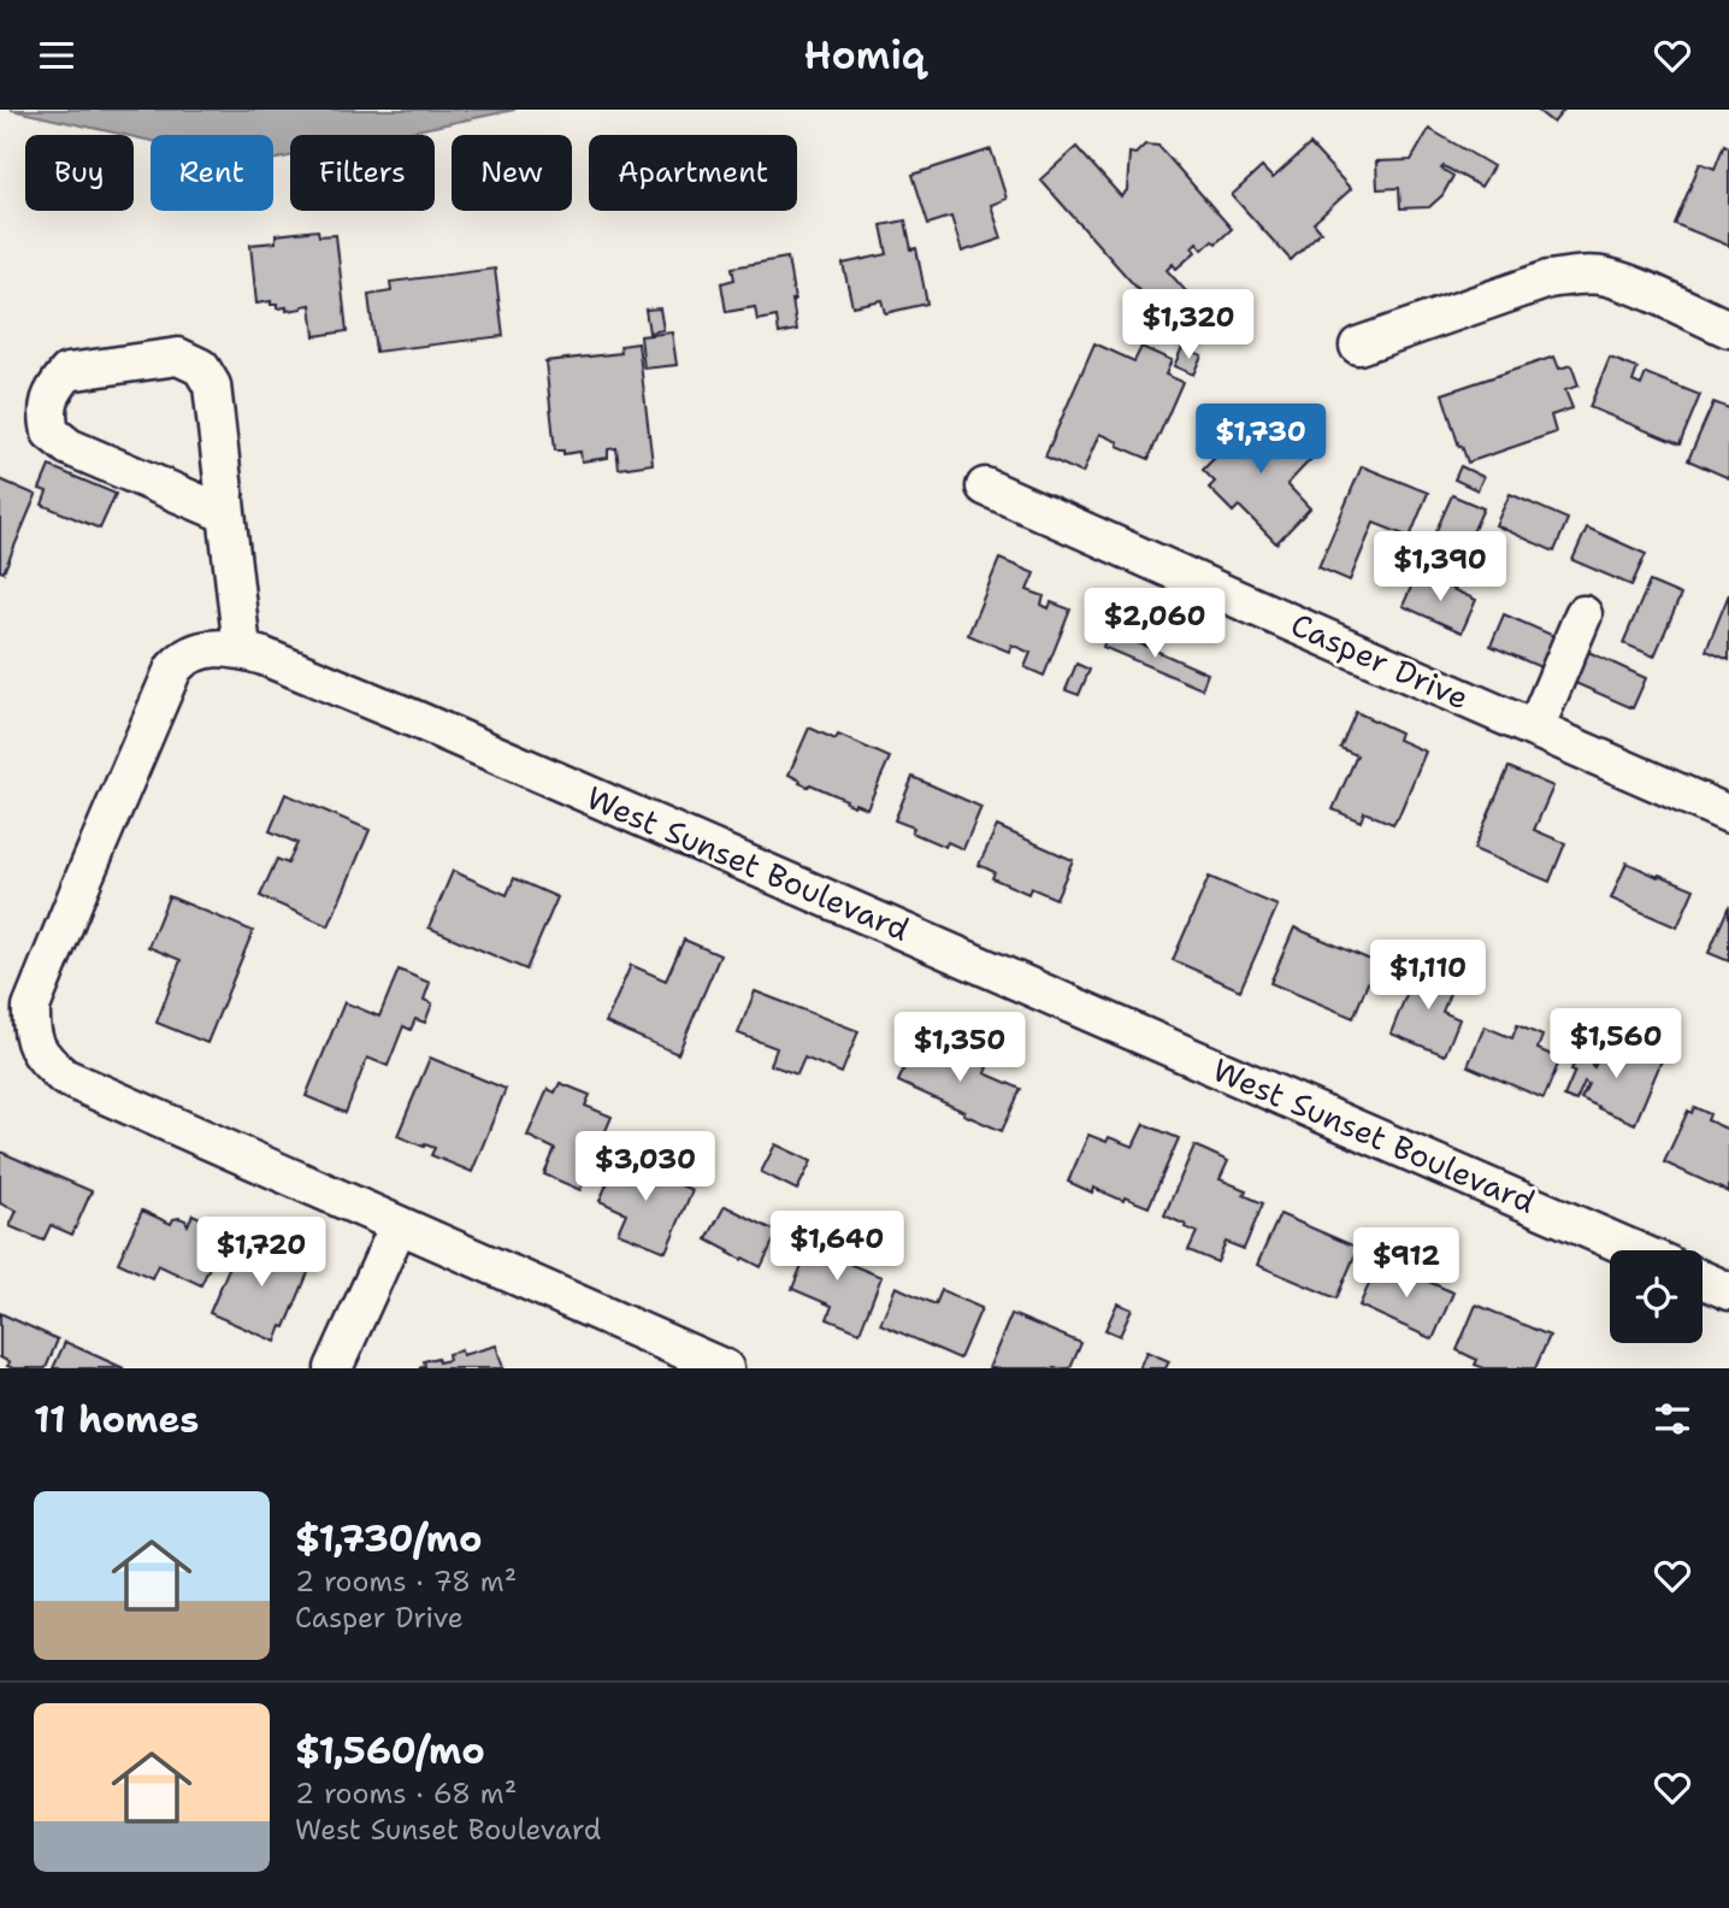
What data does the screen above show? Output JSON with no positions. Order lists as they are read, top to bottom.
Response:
{
  "streets": {
    "street": ["Casper Drive", "West Sunset Boulevard"]
  },
  "page": {
    "header": "Homiq",
    "chip": [
      "Buy",
      "Rent",
      "Filters",
      "New",
      "Apartment"
    ],
    "price": [
      "$1,320",
      "$1,730",
      "$1,390",
      "$2,060",
      "$1,110",
      "$1,560",
      "$1,350",
      "$3,030",
      "$1,640",
      "$1,720",
      "$912"
    ],
    "heading": "11 homes",
    "list": [
      {
        "name": "$1,730/mo",
        "note": "2 rooms · 78 m² · Casper Drive"
      },
      {
        "name": "$1,560/mo",
        "note": "2 rooms · 68 m² · West Sunset Boulevard"
      }
    ]
  }
}
